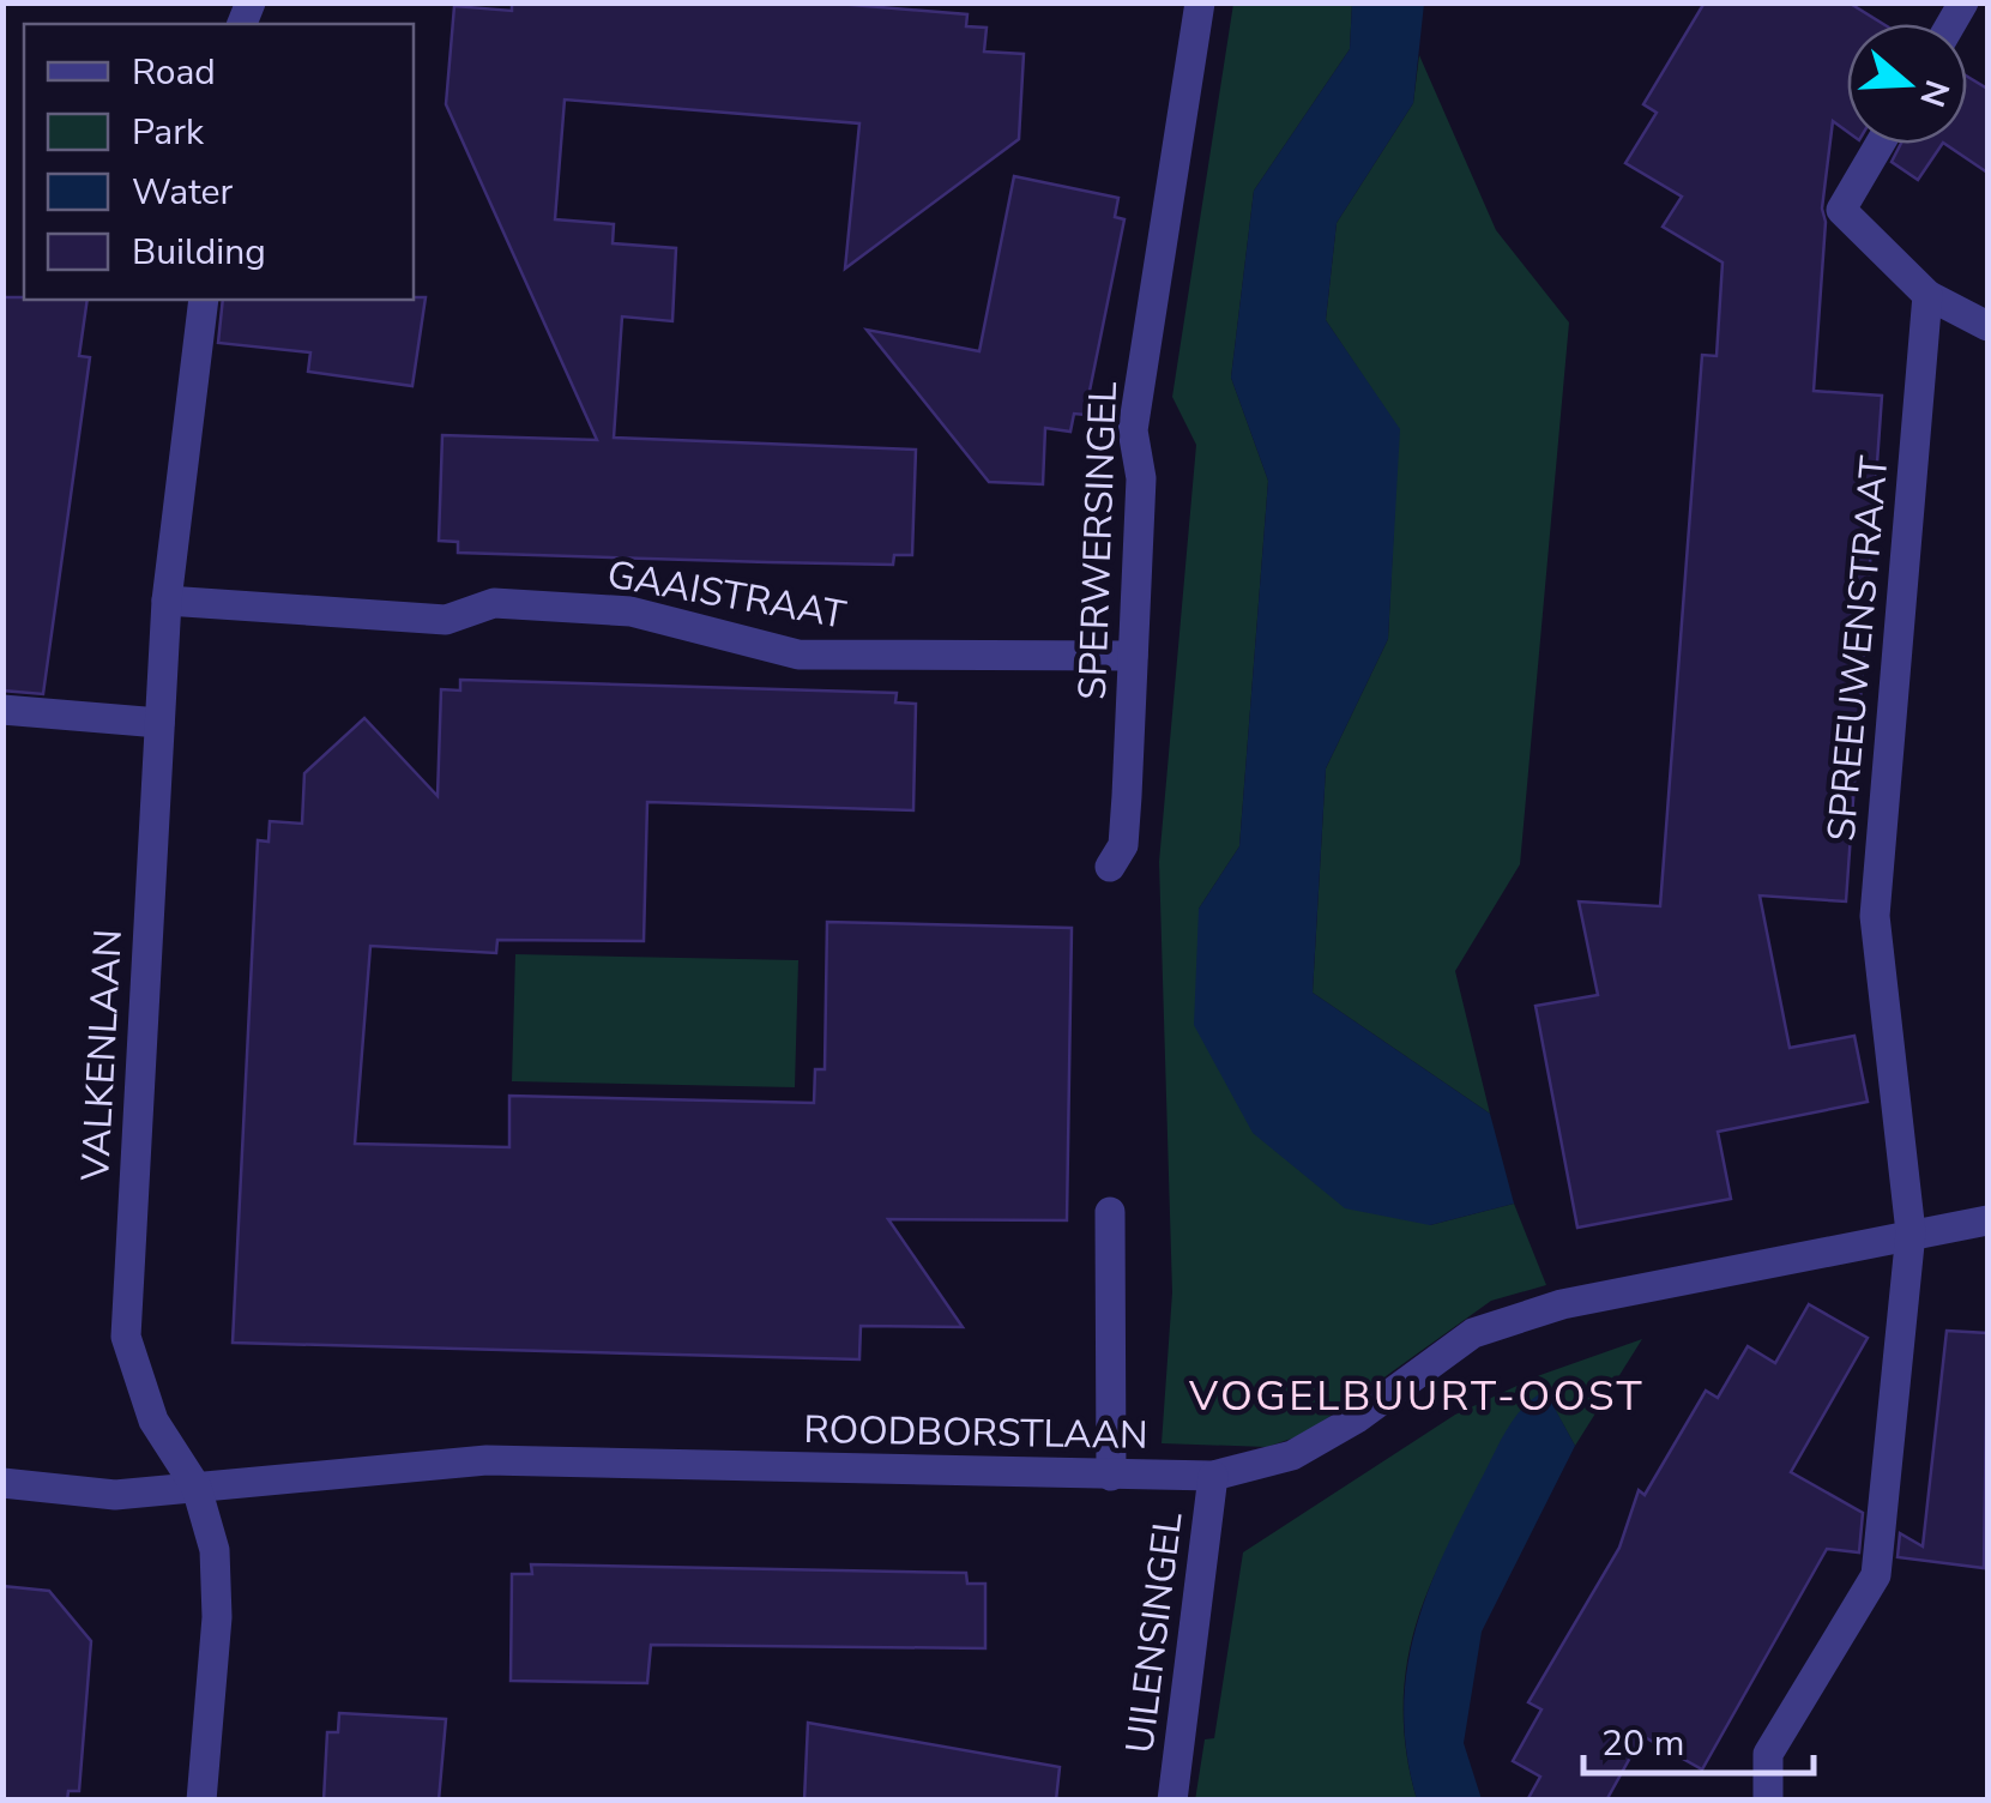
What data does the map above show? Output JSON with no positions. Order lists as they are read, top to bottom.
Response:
{
  "streets": {
    "street": [
      "SPERWERSINGEL",
      "GAAISTRAAT",
      "SPREEUWENSTRAAT",
      "VALKENLAAN",
      "ROODBORSTLAAN",
      "UILENSINGEL"
    ]
  },
  "crossings": [
    ["SPERWERSINGEL", "GAAISTRAAT"],
    ["GAAISTRAAT", "VALKENLAAN"],
    ["SPREEUWENSTRAAT", "ROODBORSTLAAN"],
    ["VALKENLAAN", "ROODBORSTLAAN"],
    ["ROODBORSTLAAN", "UILENSINGEL"]
  ],
  "districts": ["VOGELBUURT-OOST"],
  "legend": [
    "Road",
    "Park",
    "Water",
    "Building"
  ],
  "scale_bar": "20 m",
  "north": "right"
}
